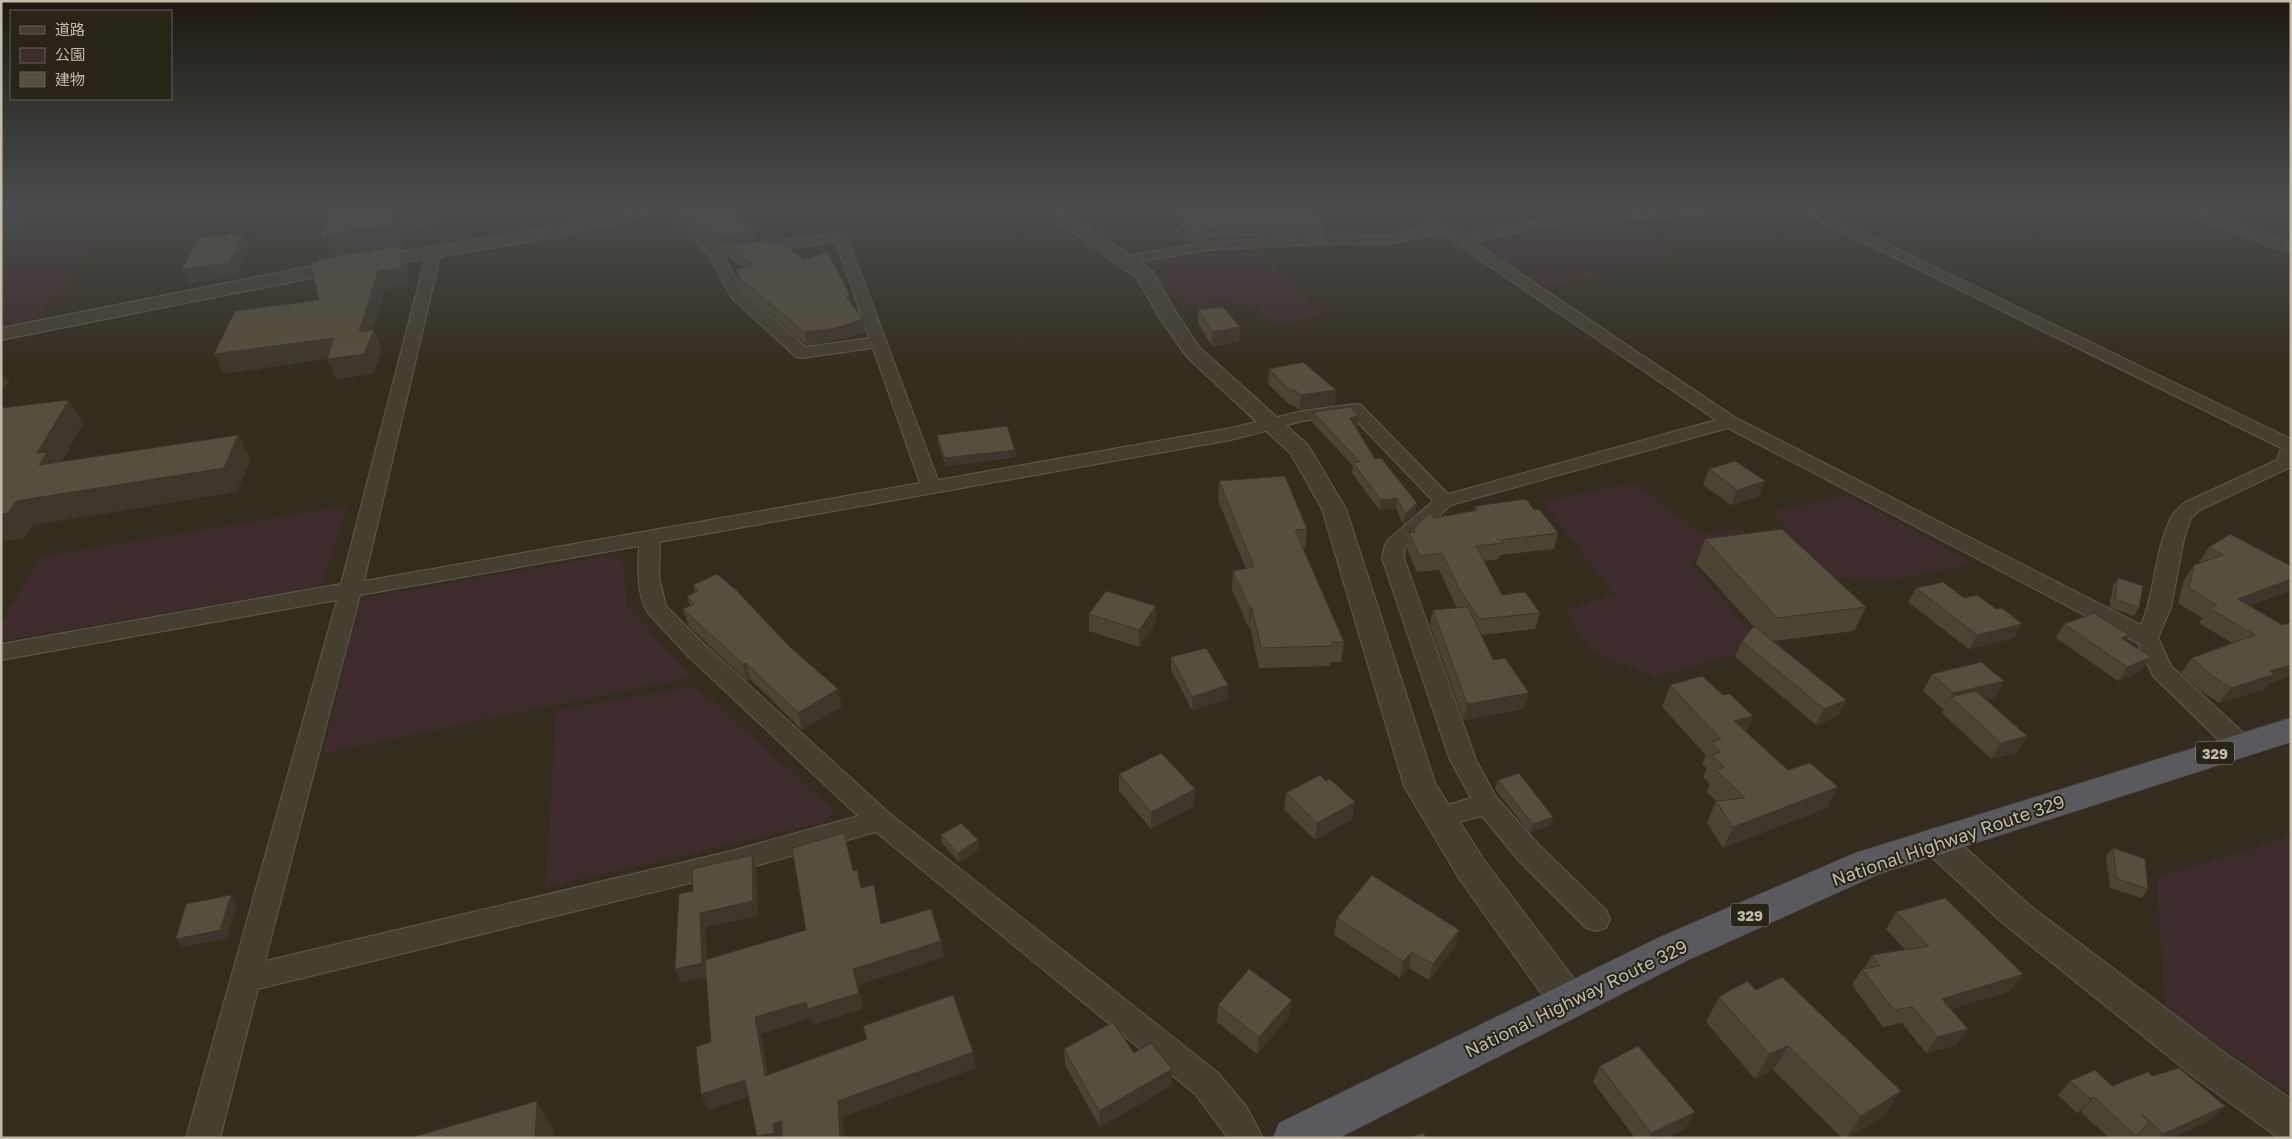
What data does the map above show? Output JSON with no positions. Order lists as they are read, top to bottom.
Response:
{
  "streets": {
    "highway": ["329", "National Highway Route 329"]
  },
  "legend": ["道路", "公園", "建物"]
}
